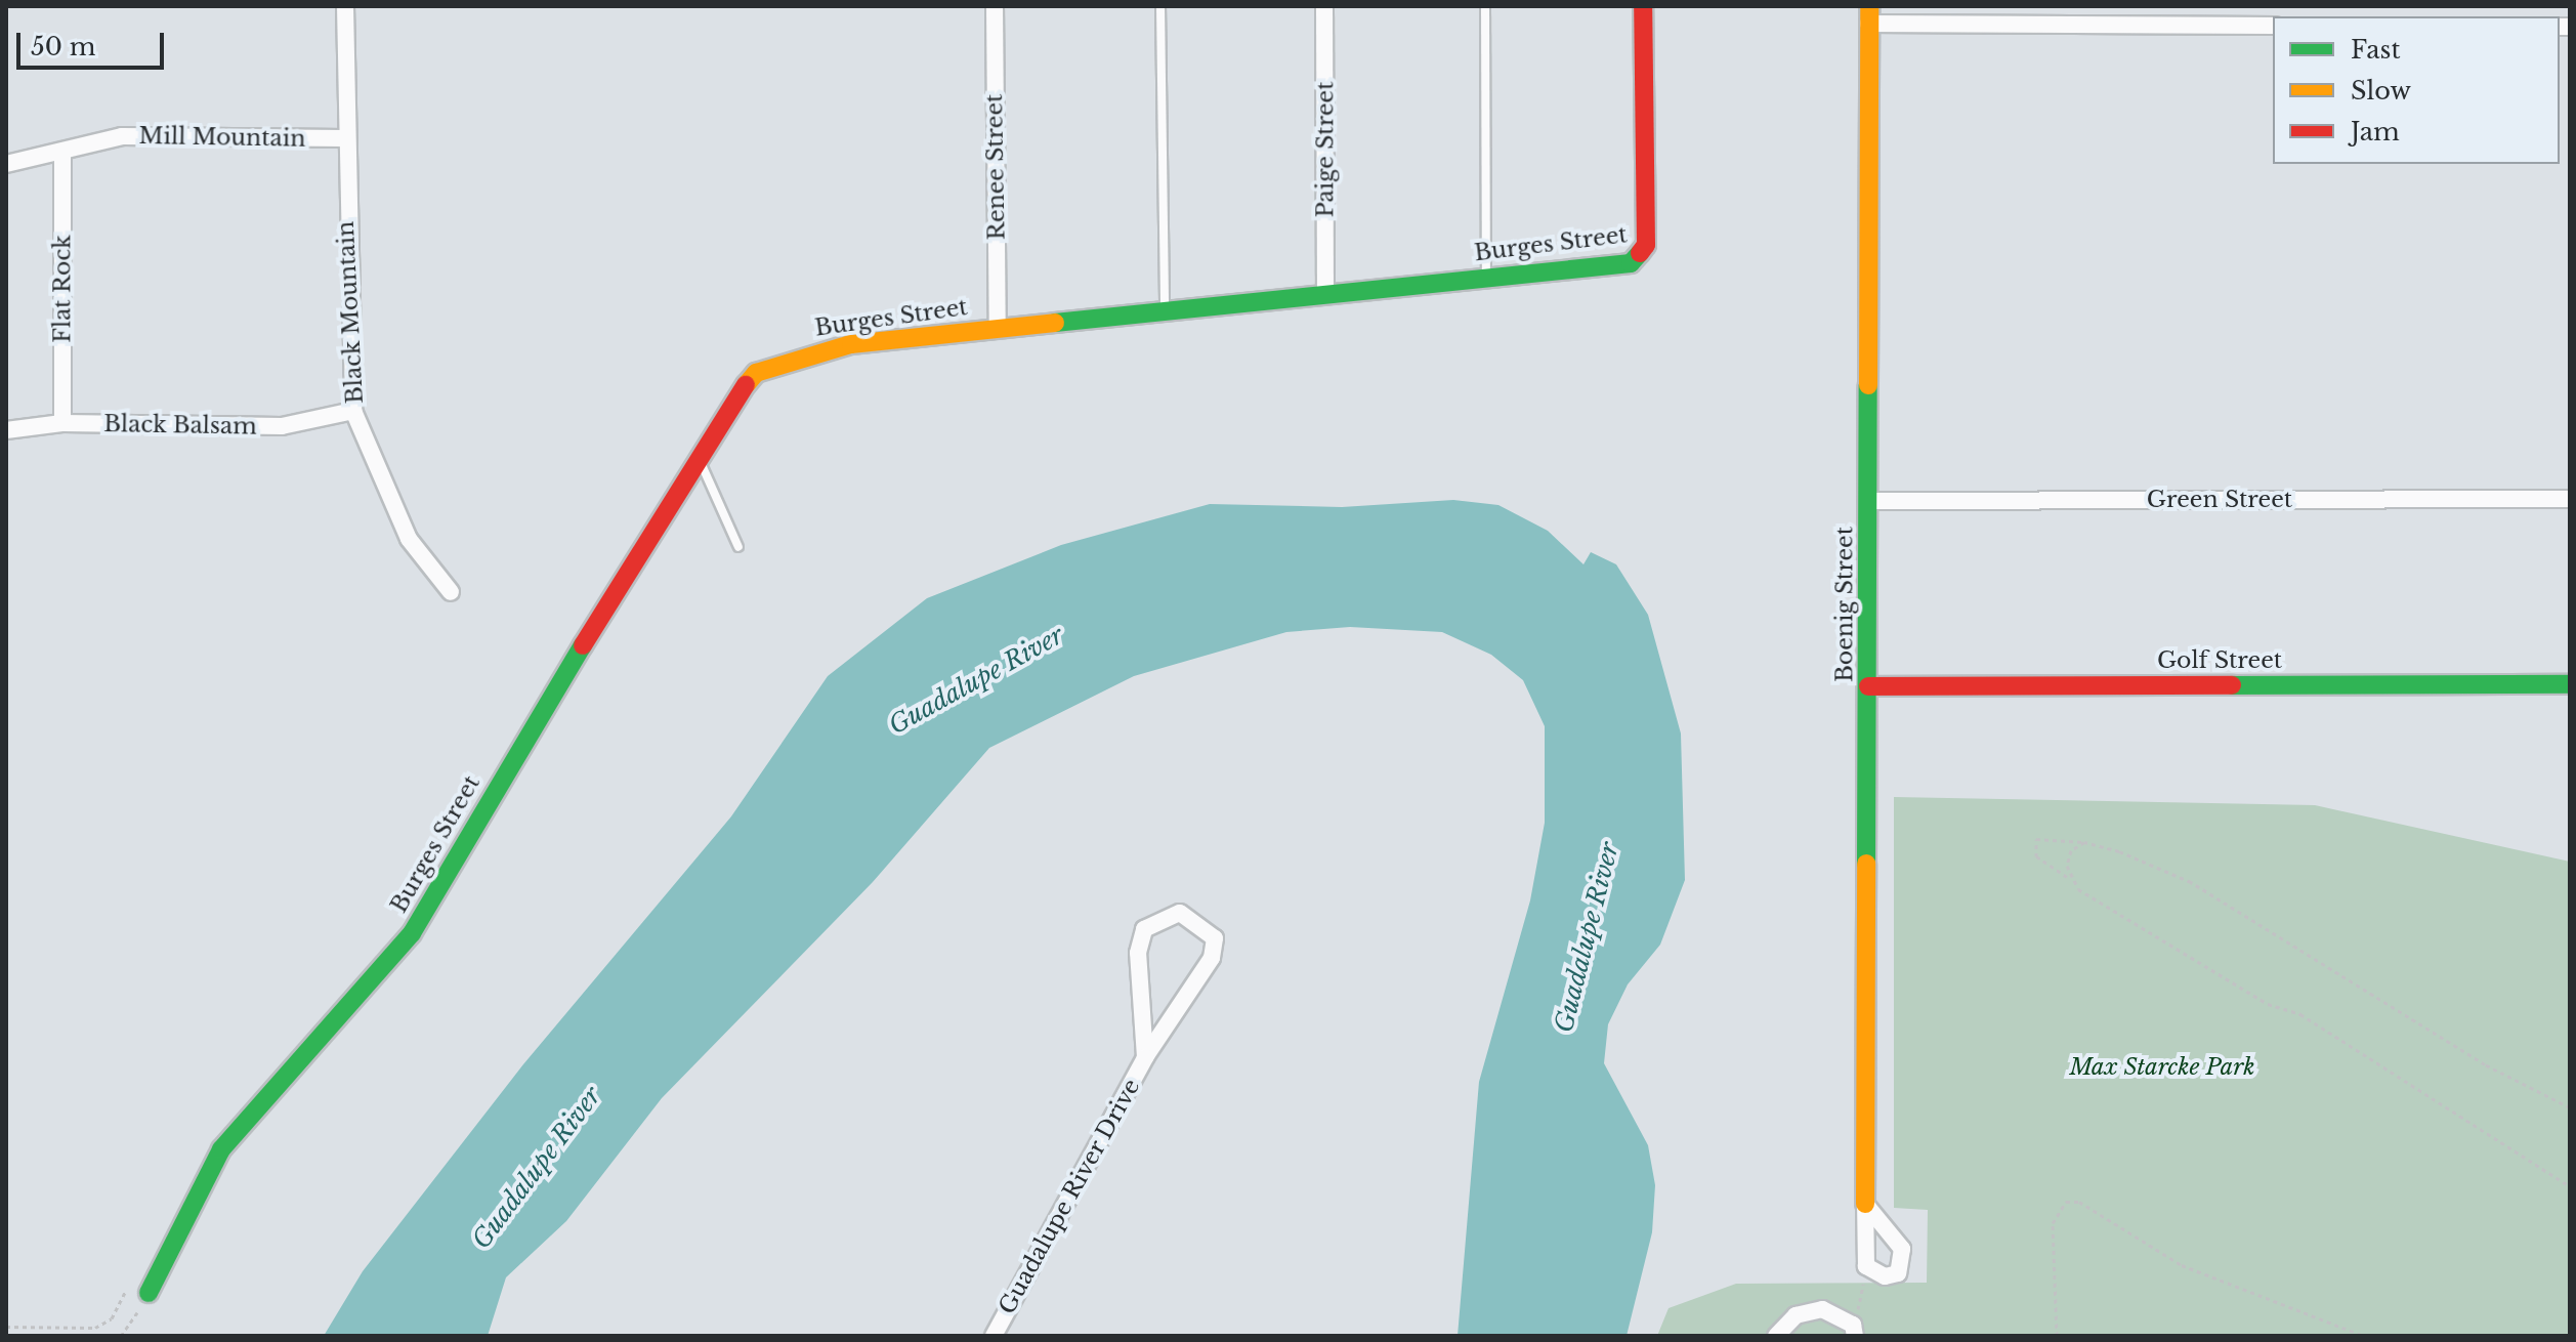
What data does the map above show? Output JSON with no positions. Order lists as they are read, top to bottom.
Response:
{
  "streets": {
    "street": [
      "Mill Mountain",
      "Paige Street",
      "Renee Street",
      "Burges Street",
      "Flat Rock",
      "Black Mountain",
      "Black Balsam",
      "Green Street",
      "Boenig Street",
      "Golf Street",
      "Guadalupe River Drive"
    ]
  },
  "crossings": [
    ["Mill Mountain", "Flat Rock"],
    ["Mill Mountain", "Black Mountain"],
    ["Paige Street", "Burges Street"],
    ["Renee Street", "Burges Street"],
    ["Flat Rock", "Black Balsam"],
    ["Black Mountain", "Black Balsam"],
    ["Green Street", "Boenig Street"],
    ["Boenig Street", "Golf Street"]
  ],
  "water": ["Guadalupe River"],
  "parks": ["Max Starcke Park"],
  "legend": ["Fast", "Slow", "Jam"],
  "scale_bar": "50 m"
}
